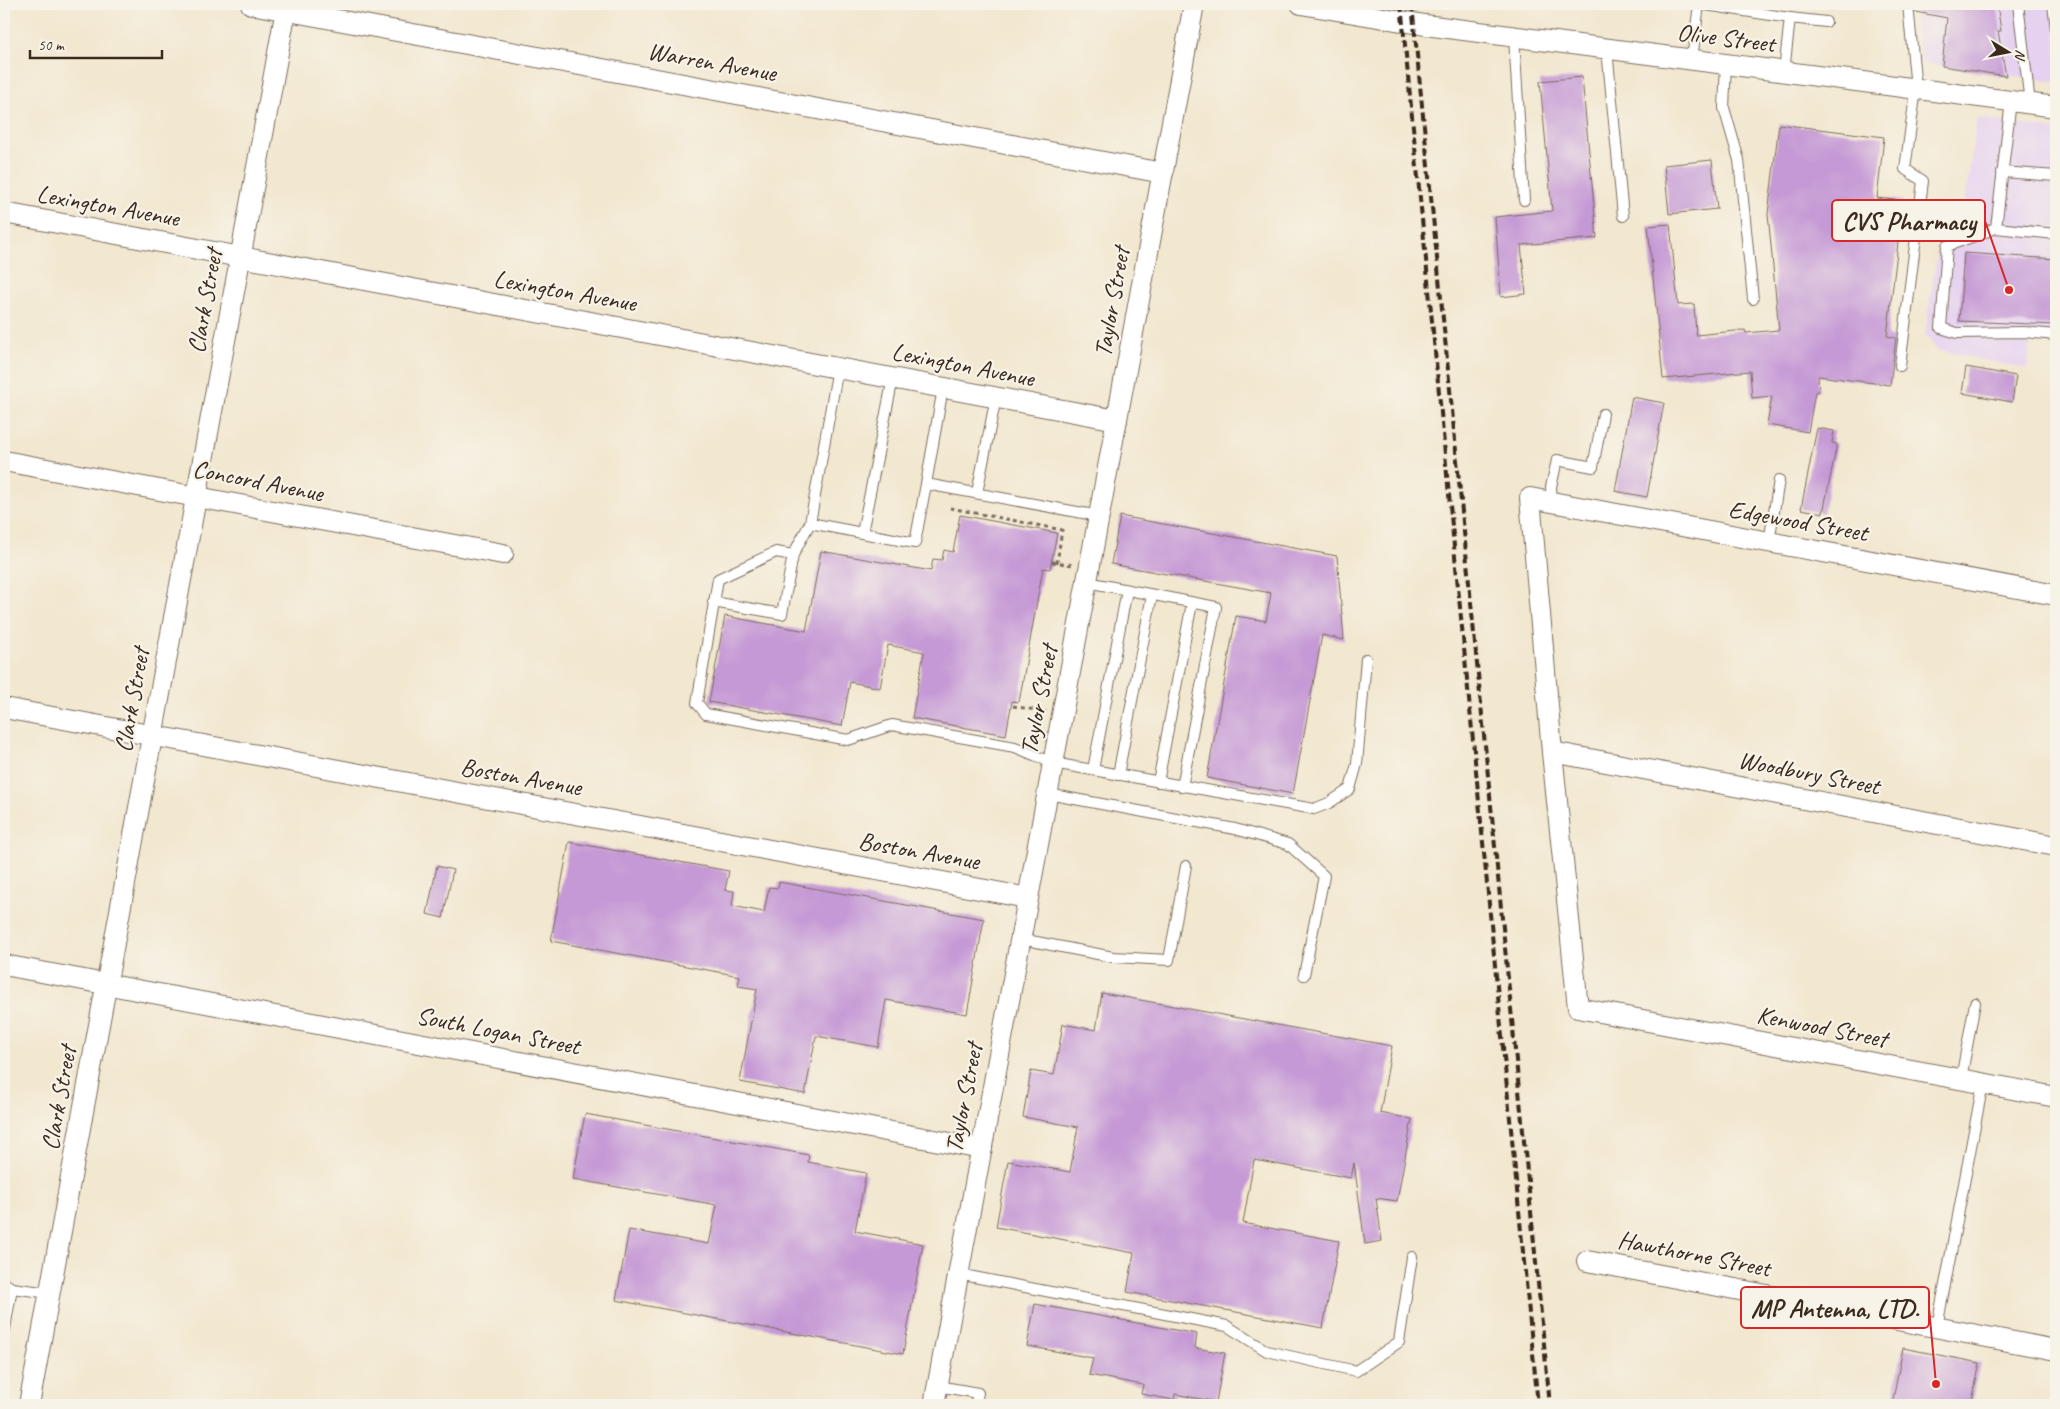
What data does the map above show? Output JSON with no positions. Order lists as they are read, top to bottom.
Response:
{
  "streets": {
    "street": [
      "Olive Street",
      "Warren Avenue",
      "Lexington Avenue",
      "Clark Street",
      "Taylor Street",
      "Concord Avenue",
      "Edgewood Street",
      "Woodbury Street",
      "Boston Avenue",
      "Kenwood Street",
      "South Logan Street",
      "Hawthorne Street"
    ]
  },
  "crossings": [
    ["Warren Avenue", "Clark Street"],
    ["Warren Avenue", "Taylor Street"],
    ["Lexington Avenue", "Clark Street"],
    ["Lexington Avenue", "Taylor Street"],
    ["Clark Street", "Concord Avenue"],
    ["Clark Street", "Boston Avenue"],
    ["Clark Street", "South Logan Street"],
    ["Taylor Street", "Boston Avenue"],
    ["Taylor Street", "South Logan Street"],
    ["Edgewood Street", "Woodbury Street"],
    ["Edgewood Street", "Kenwood Street"],
    ["Woodbury Street", "Kenwood Street"]
  ],
  "places": ["CVS Pharmacy", "MP Antenna, LTD."],
  "scale_bar": "50 m",
  "north": "right"
}
